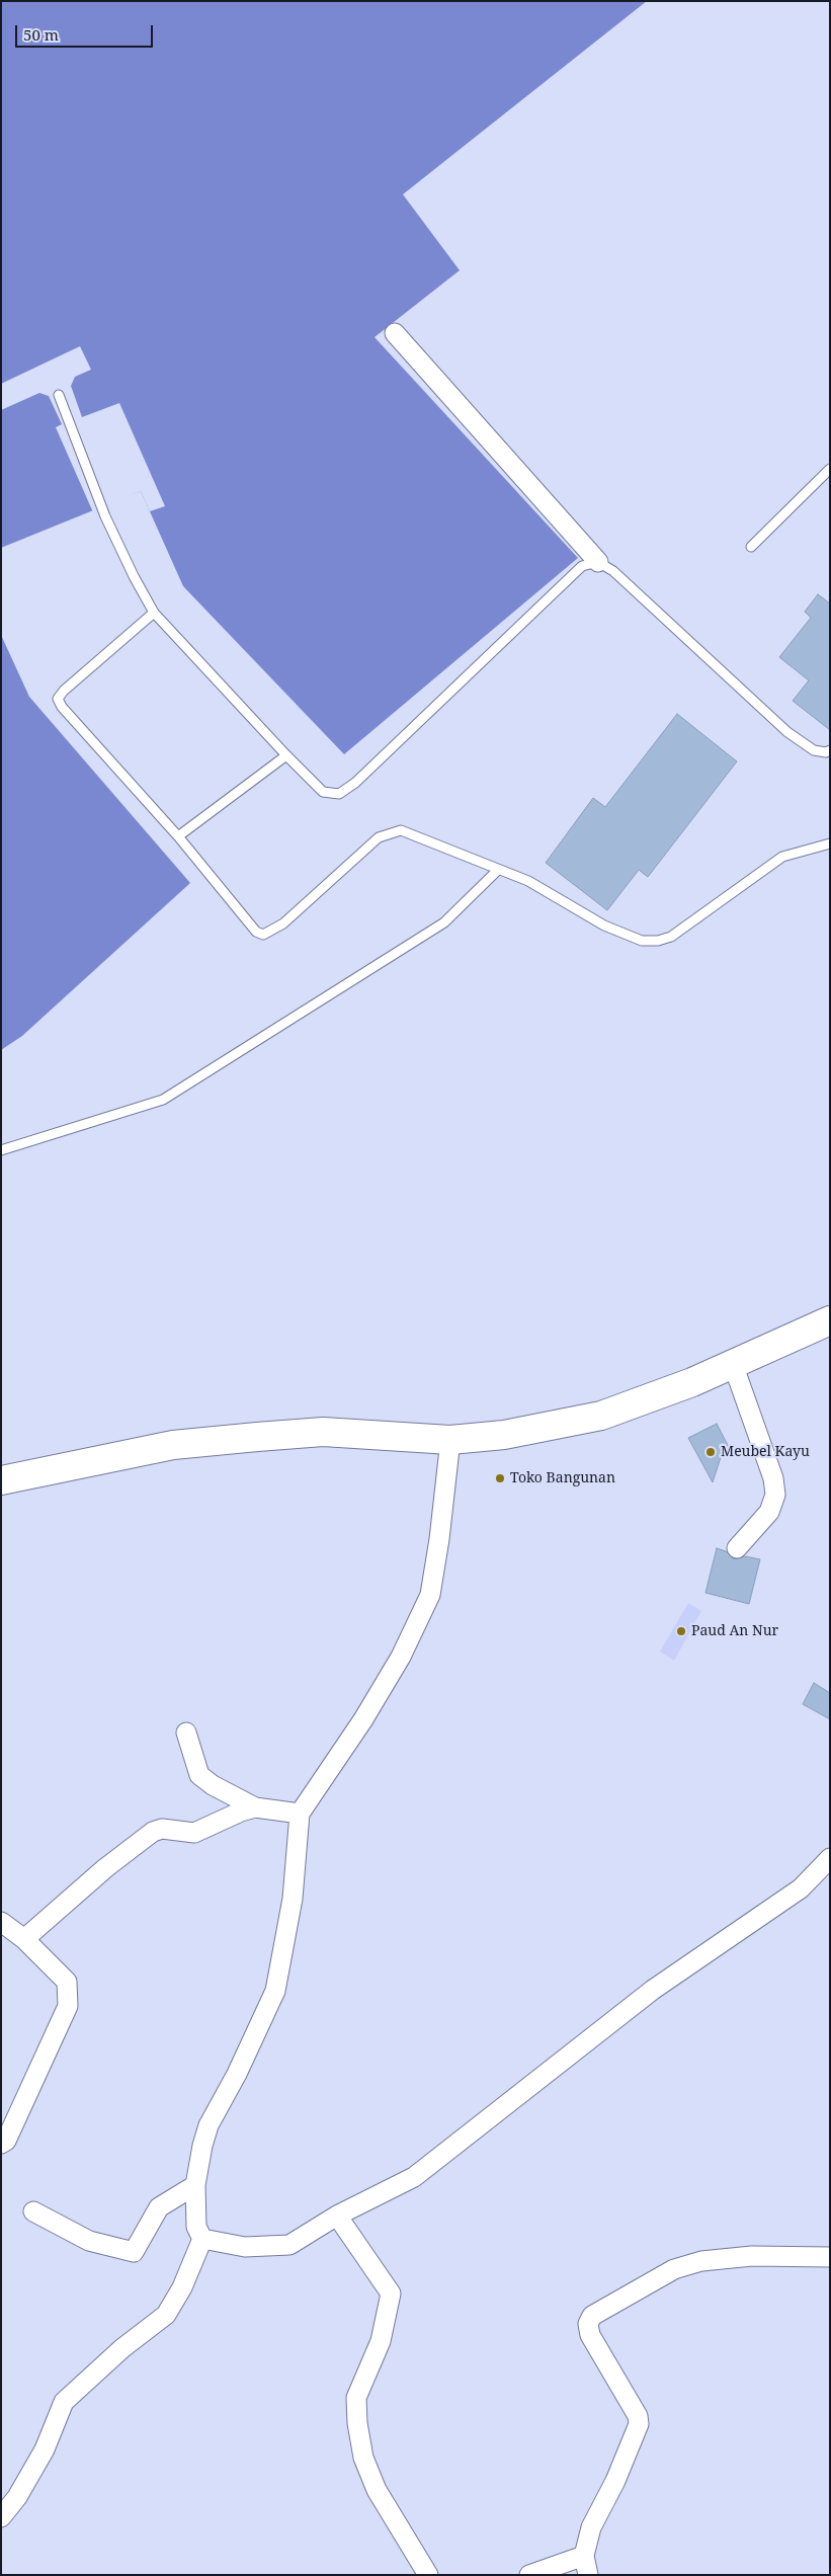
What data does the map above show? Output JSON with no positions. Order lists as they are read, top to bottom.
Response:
{
  "places": ["Meubel Kayu", "Toko Bangunan", "Paud An Nur"],
  "scale_bar": "50 m"
}
